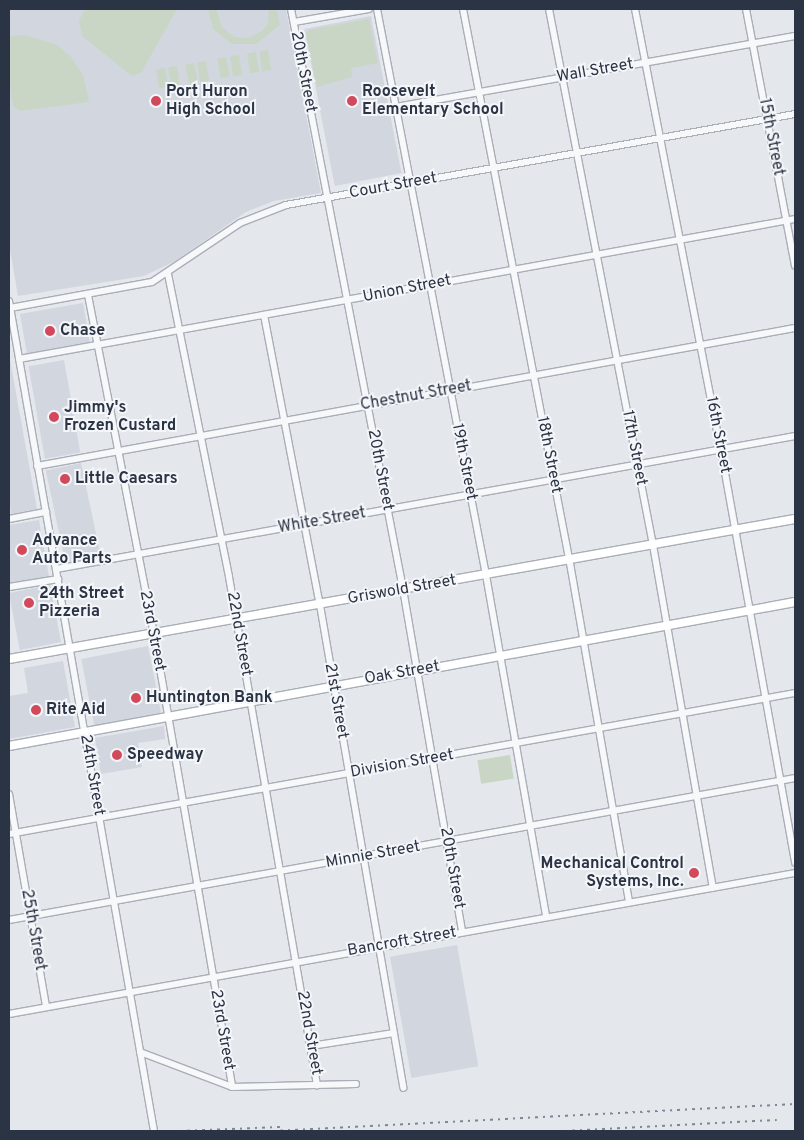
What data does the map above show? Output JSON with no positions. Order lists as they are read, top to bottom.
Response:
{
  "streets": {
    "main road": ["Griswold Street", "Oak Street"],
    "street": [
      "Wall Street",
      "20th Street",
      "15th Street",
      "Court Street",
      "Union Street",
      "Chestnut Street",
      "16th Street",
      "17th Street",
      "18th Street",
      "19th Street",
      "White Street",
      "23rd Street",
      "22nd Street",
      "21st Street",
      "Division Street",
      "24th Street",
      "Minnie Street",
      "25th Street",
      "Bancroft Street"
    ]
  },
  "crossings": [
    ["Wall Street", "15th Street"],
    ["Wall Street", "16th Street"],
    ["Wall Street", "17th Street"],
    ["Wall Street", "18th Street"],
    ["Wall Street", "19th Street"],
    ["20th Street", "Court Street"],
    ["20th Street", "Union Street"],
    ["20th Street", "Chestnut Street"],
    ["20th Street", "White Street"],
    ["20th Street", "Griswold Street"],
    ["20th Street", "Oak Street"],
    ["20th Street", "Division Street"],
    ["20th Street", "Minnie Street"],
    ["20th Street", "Bancroft Street"],
    ["15th Street", "Court Street"],
    ["15th Street", "Union Street"],
    ["Court Street", "16th Street"],
    ["Court Street", "17th Street"],
    ["Court Street", "18th Street"],
    ["Court Street", "19th Street"],
    ["Court Street", "23rd Street"],
    ["Court Street", "22nd Street"],
    ["Court Street", "24th Street"],
    ["Union Street", "16th Street"],
    ["Union Street", "17th Street"],
    ["Union Street", "18th Street"],
    ["Union Street", "19th Street"],
    ["Union Street", "23rd Street"],
    ["Union Street", "22nd Street"],
    ["Union Street", "21st Street"],
    ["Union Street", "24th Street"],
    ["Chestnut Street", "16th Street"],
    ["Chestnut Street", "17th Street"],
    ["Chestnut Street", "18th Street"],
    ["Chestnut Street", "19th Street"],
    ["Chestnut Street", "23rd Street"],
    ["Chestnut Street", "22nd Street"],
    ["Chestnut Street", "21st Street"],
    ["Chestnut Street", "24th Street"],
    ["16th Street", "White Street"],
    ["16th Street", "Griswold Street"],
    ["16th Street", "Oak Street"],
    ["16th Street", "Division Street"],
    ["16th Street", "Minnie Street"],
    ["17th Street", "White Street"],
    ["17th Street", "Griswold Street"],
    ["17th Street", "Oak Street"],
    ["17th Street", "Division Street"],
    ["17th Street", "Minnie Street"],
    ["17th Street", "Bancroft Street"],
    ["18th Street", "White Street"],
    ["18th Street", "Griswold Street"],
    ["18th Street", "Oak Street"],
    ["18th Street", "Division Street"],
    ["18th Street", "Minnie Street"],
    ["18th Street", "Bancroft Street"],
    ["19th Street", "White Street"],
    ["19th Street", "Griswold Street"],
    ["19th Street", "Oak Street"],
    ["19th Street", "Division Street"],
    ["19th Street", "Minnie Street"],
    ["19th Street", "Bancroft Street"],
    ["White Street", "23rd Street"],
    ["White Street", "22nd Street"],
    ["White Street", "21st Street"],
    ["White Street", "24th Street"],
    ["Griswold Street", "23rd Street"],
    ["Griswold Street", "22nd Street"],
    ["Griswold Street", "21st Street"],
    ["Griswold Street", "24th Street"],
    ["23rd Street", "Oak Street"],
    ["23rd Street", "Division Street"],
    ["23rd Street", "Minnie Street"],
    ["23rd Street", "Bancroft Street"],
    ["22nd Street", "Oak Street"],
    ["22nd Street", "Division Street"],
    ["22nd Street", "Minnie Street"],
    ["22nd Street", "Bancroft Street"],
    ["Oak Street", "21st Street"],
    ["Oak Street", "24th Street"],
    ["21st Street", "Division Street"],
    ["21st Street", "Minnie Street"],
    ["21st Street", "Bancroft Street"],
    ["Division Street", "24th Street"],
    ["Division Street", "25th Street"],
    ["24th Street", "Minnie Street"],
    ["24th Street", "Bancroft Street"],
    ["Minnie Street", "25th Street"],
    ["25th Street", "Bancroft Street"]
  ],
  "places": [
    "Port Huron High School",
    "Roosevelt Elementary School",
    "Chase",
    "Jimmy's Frozen Custard",
    "Little Caesars",
    "Advance Auto Parts",
    "24th Street Pizzeria",
    "Huntington Bank",
    "Rite Aid",
    "Speedway",
    "Mechanical Control Systems, Inc."
  ]
}
